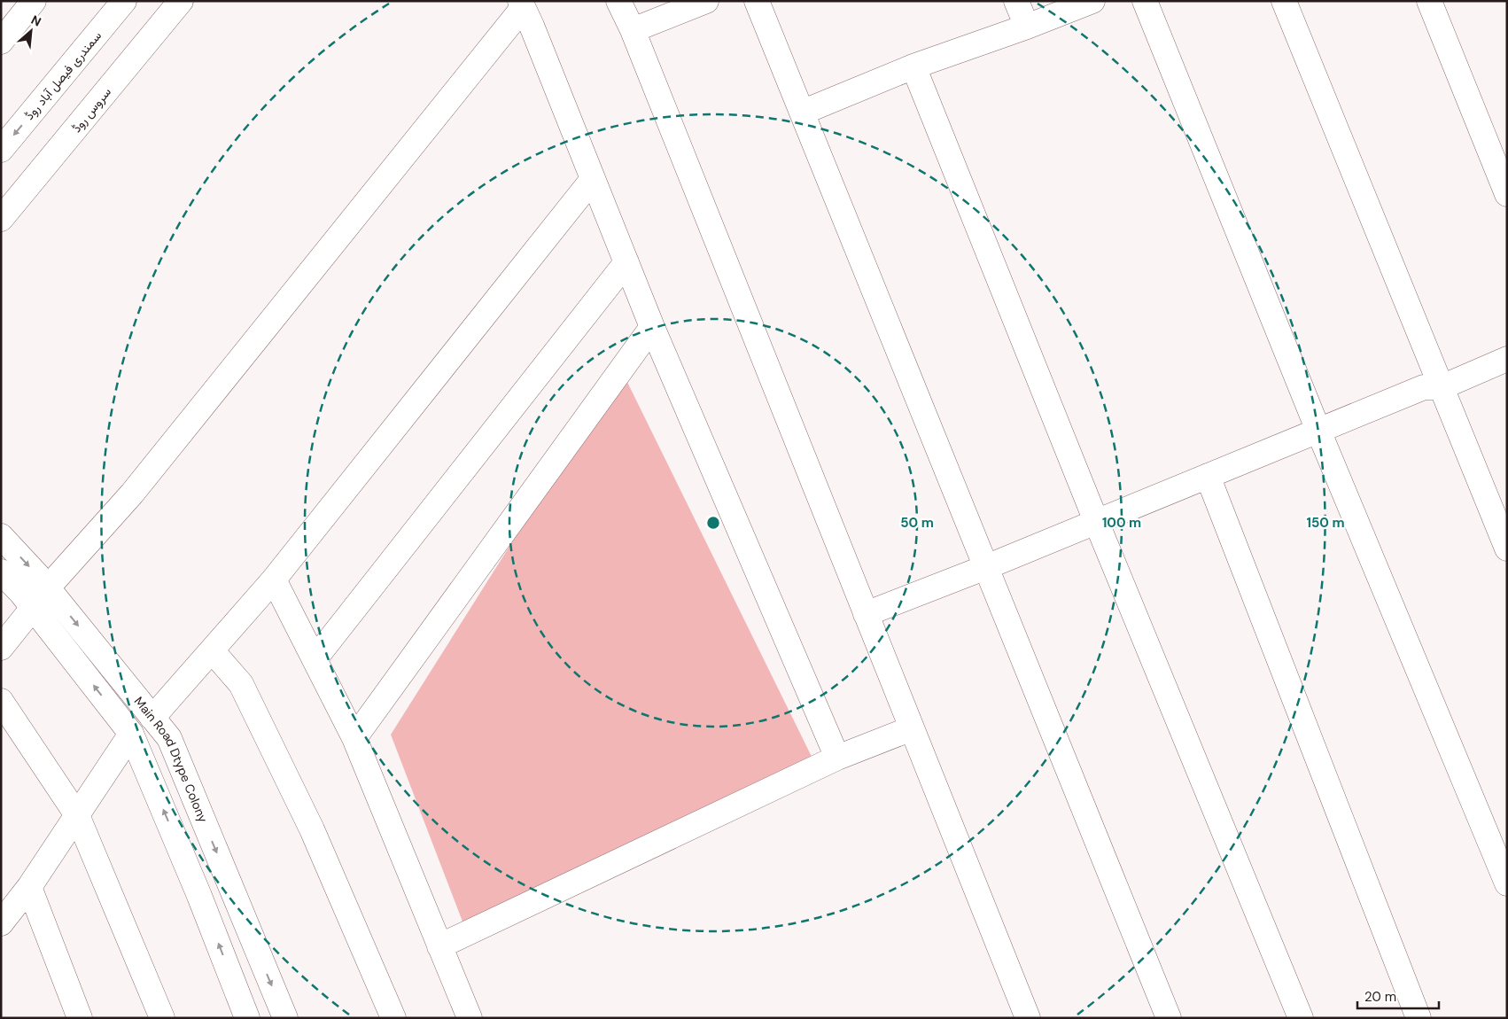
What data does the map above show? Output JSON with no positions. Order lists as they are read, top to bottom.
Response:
{
  "streets": {
    "street": ["سمندری فیصل آباد روڈ", "سروس روڈ", "Main Road Dtype Colony"]
  },
  "one_way": ["سمندری فیصل آباد روڈ"],
  "scale_bar": "20 m",
  "north": "top right",
  "rings": ["50 m", "100 m", "150 m"]
}
